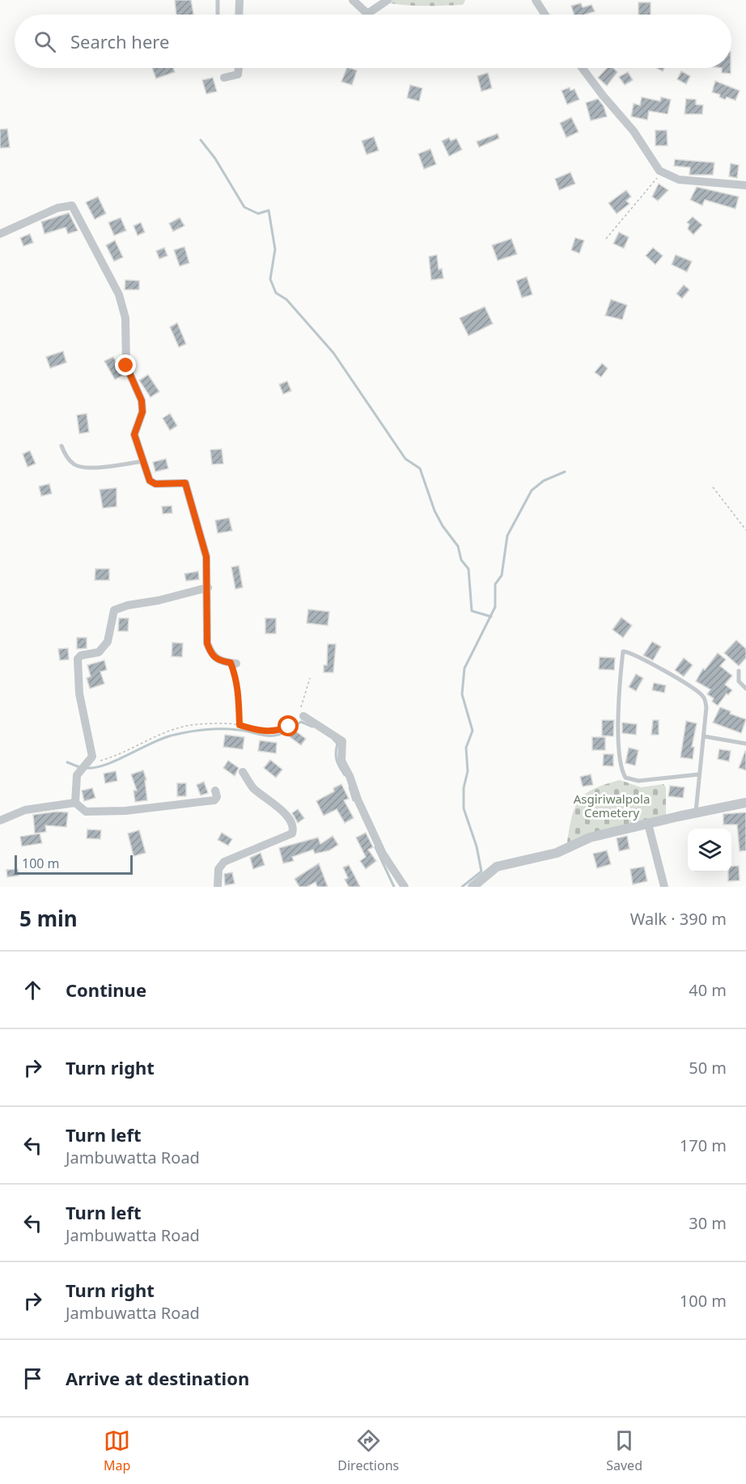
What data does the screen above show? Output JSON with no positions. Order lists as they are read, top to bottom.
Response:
{
  "parks": ["Asgiriwalpola Cemetery"],
  "scale_bar": "100 m",
  "page": {
    "search": "Search here",
    "scale": "100 m",
    "heading": ["5 min", "Walk · 390 m"],
    "list": [
      ["Continue", "40 m"],
      ["Turn right", "50 m"],
      ["Turn left", "Jambuwatta Road", "170 m"],
      ["Turn left", "Jambuwatta Road", "30 m"],
      ["Turn right", "Jambuwatta Road", "100 m"],
      "Arrive at destination"
    ],
    "nav": ["Map", "Directions", "Saved"]
  }
}
